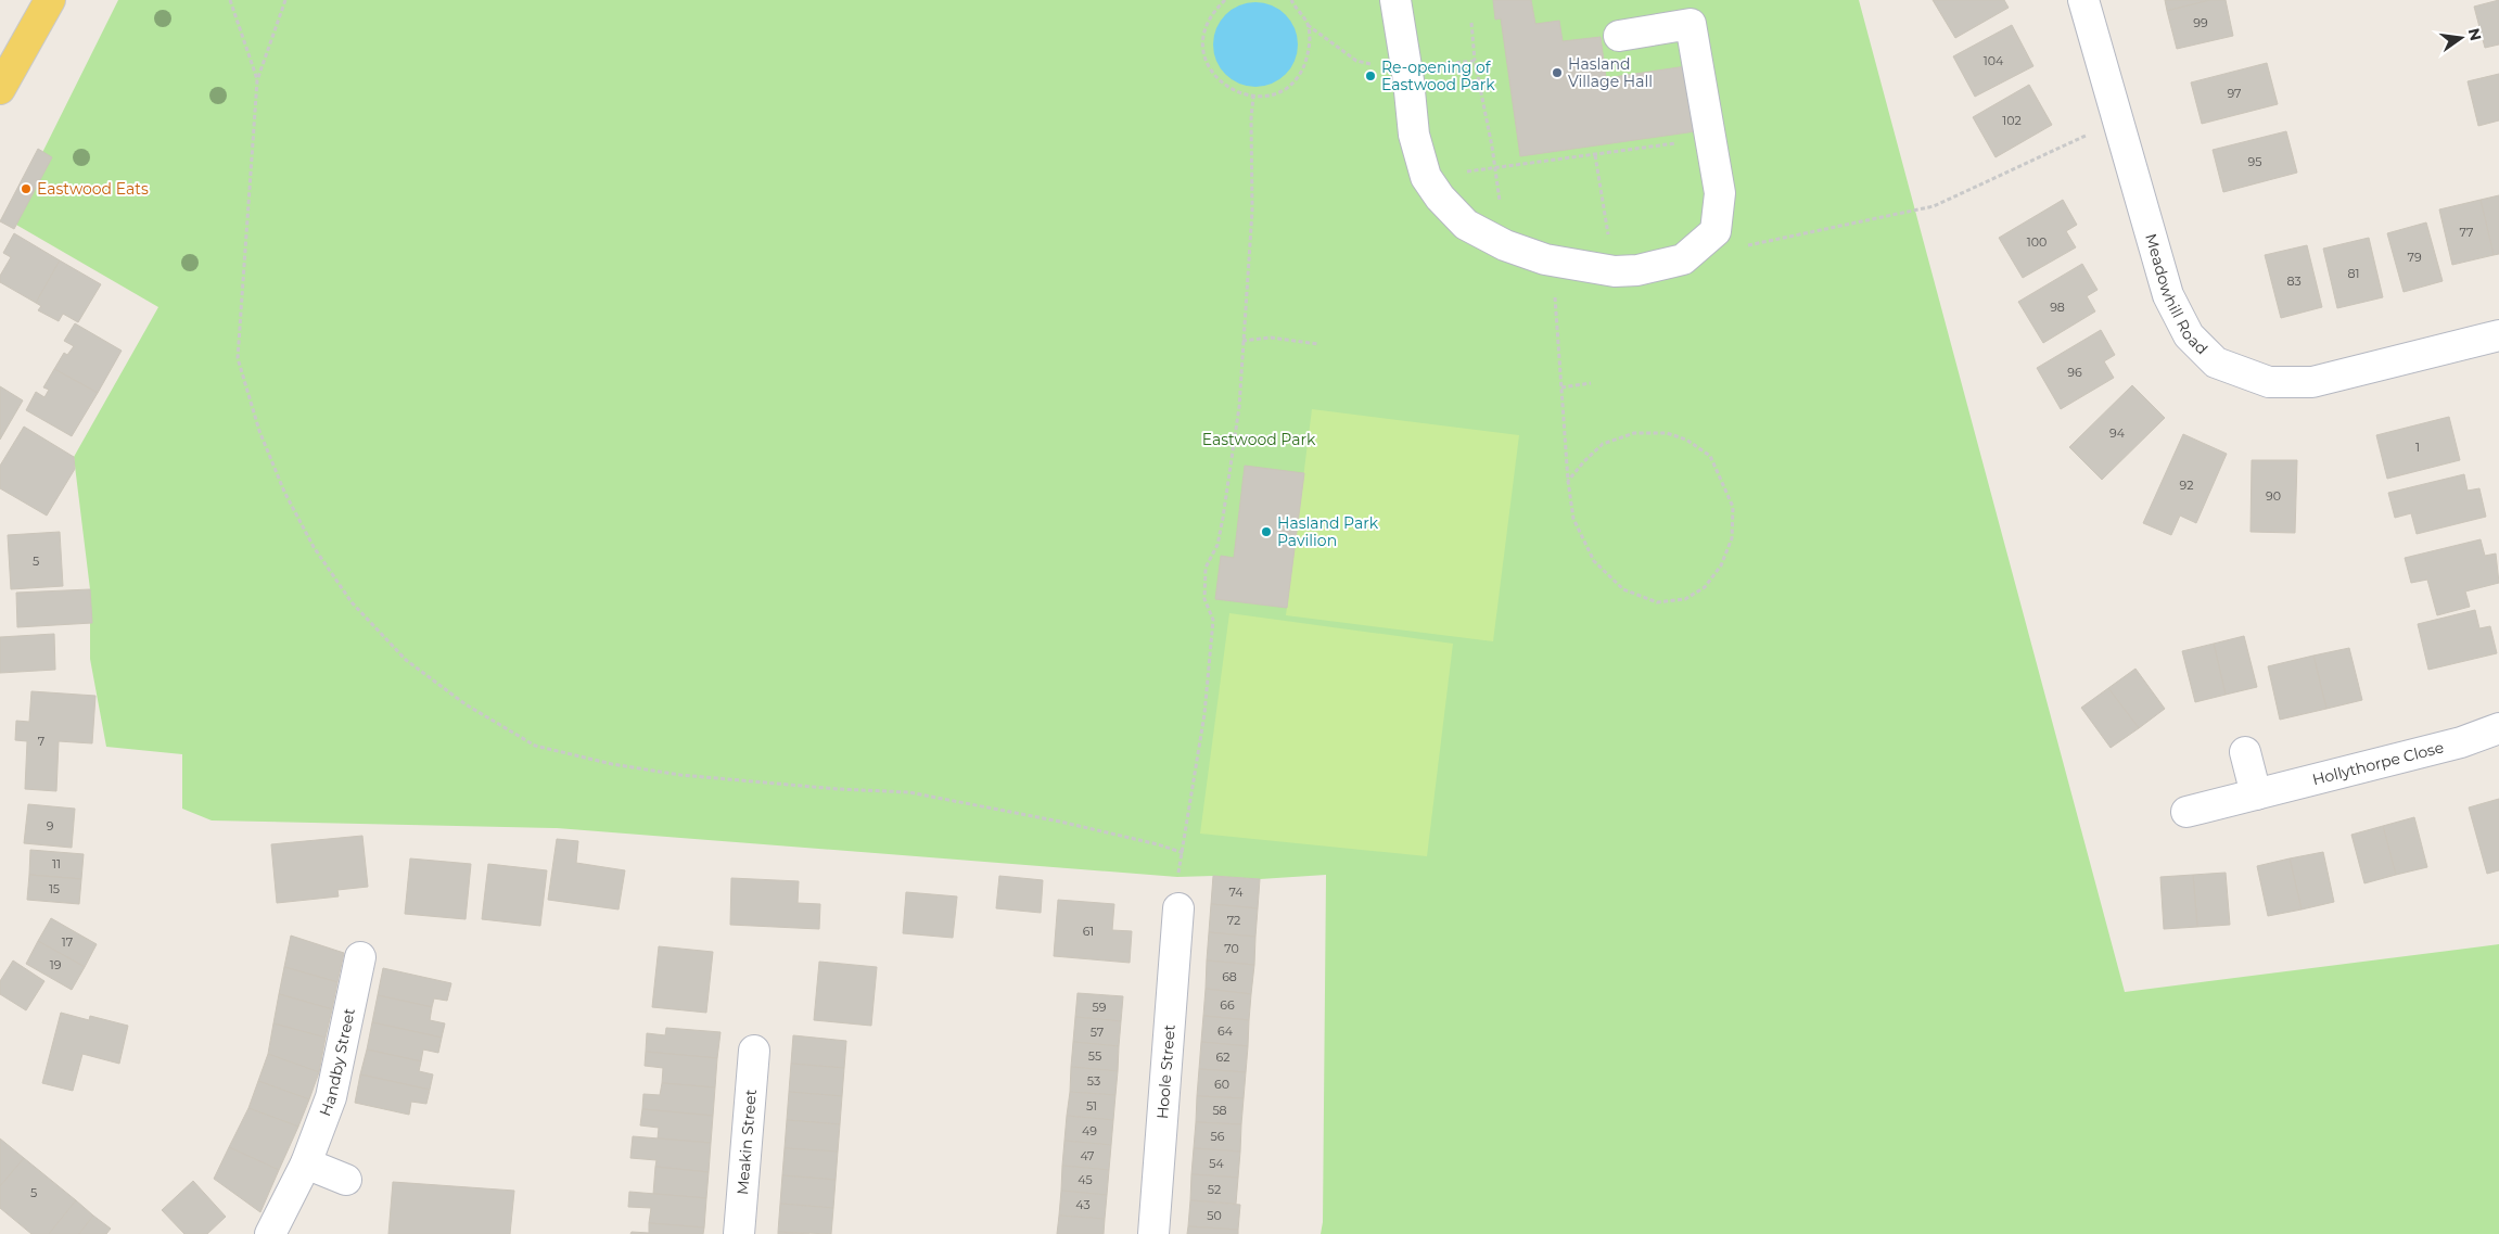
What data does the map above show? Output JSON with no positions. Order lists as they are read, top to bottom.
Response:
{
  "streets": {
    "street": [
      "Meadowhill Road",
      "Hollythorpe Close",
      "Handby Street",
      "Hoole Street",
      "Meakin Street"
    ]
  },
  "parks": ["Eastwood Park"],
  "places": [
    "Hasland Village Hall",
    "Re-opening of Eastwood Park",
    "Eastwood Eats",
    "Hasland Park Pavilion"
  ],
  "house_numbers": [
    "99",
    "104",
    "97",
    "102",
    "95",
    "77",
    "100",
    "79",
    "81",
    "83",
    "98",
    "96",
    "94",
    "1",
    "92",
    "90",
    "5",
    "7",
    "9",
    "11",
    "15",
    "74",
    "72",
    "61",
    "17",
    "70",
    "19",
    "68",
    "66",
    "59",
    "64",
    "57",
    "55",
    "62",
    "53",
    "60",
    "51",
    "58",
    "49",
    "56",
    "47",
    "54",
    "45",
    "52",
    "5",
    "43",
    "50"
  ],
  "north": "right"
}
